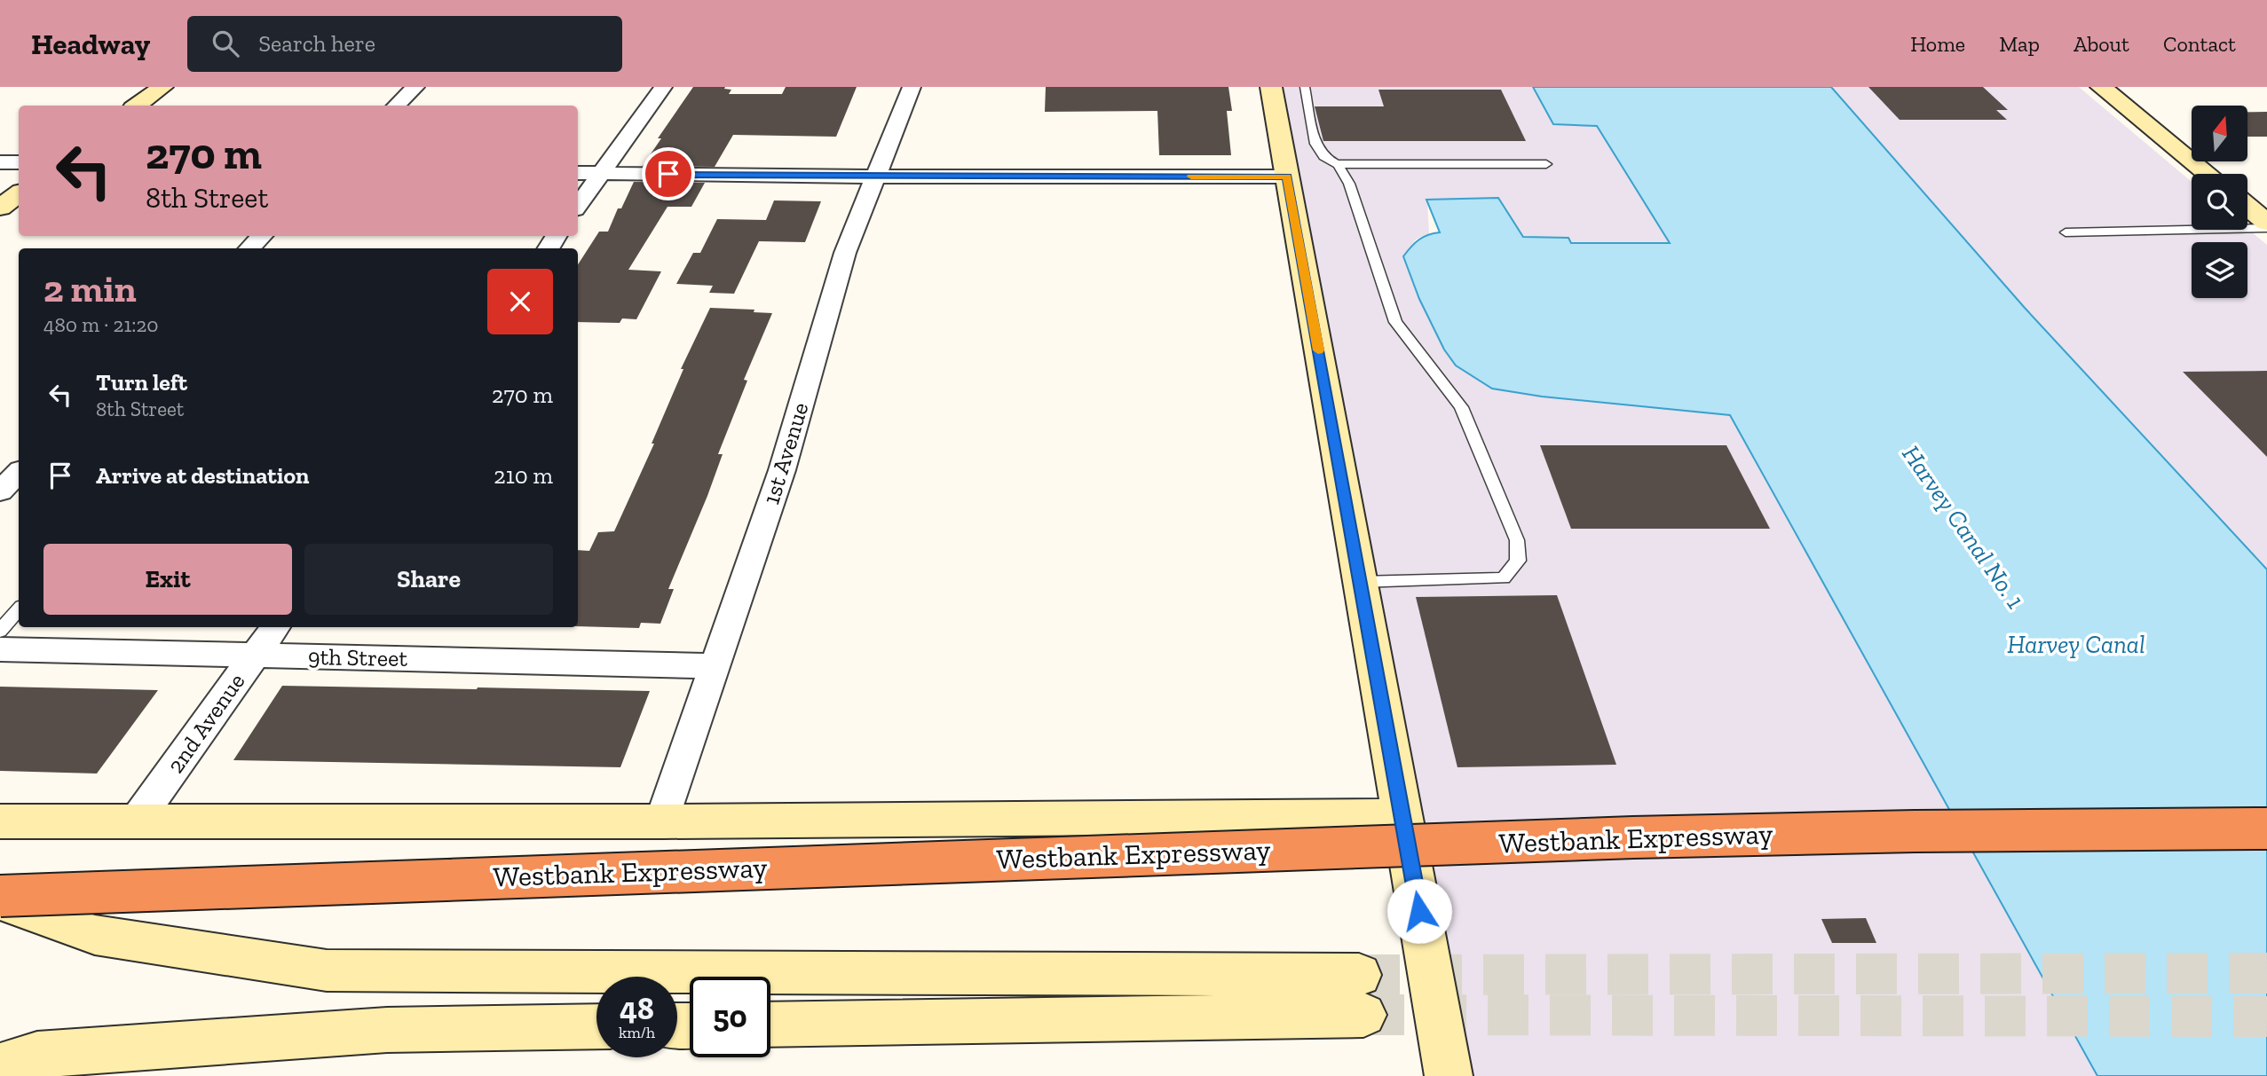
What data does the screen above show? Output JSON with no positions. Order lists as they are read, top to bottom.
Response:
{
  "streets": {
    "highway": ["Westbank Expressway"],
    "street": ["1st Avenue", "9th Street", "2nd Avenue"]
  },
  "crossings": [
    ["1st Avenue", "9th Street"],
    ["1st Avenue", "Westbank Expressway"],
    ["9th Street", "2nd Avenue"],
    ["2nd Avenue", "Westbank Expressway"]
  ],
  "water": ["Harvey Canal No. 1", "Harvey Canal"],
  "north": "top",
  "page": {
    "header": "Headway",
    "search": "Search here",
    "nav": [
      "Home",
      "Map",
      "About",
      "Contact"
    ],
    "turn": ["270 m", "8th Street"],
    "heading": ["2 min", "480 m · 21:20"],
    "list": [
      {
        "name": "Turn left",
        "note": "8th Street",
        "value": "270 m"
      },
      {
        "name": "Arrive at destination",
        "value": "210 m"
      }
    ],
    "buttons": ["Exit", "Share"],
    "speed": "48 km/h",
    "limit": "50"
  }
}
